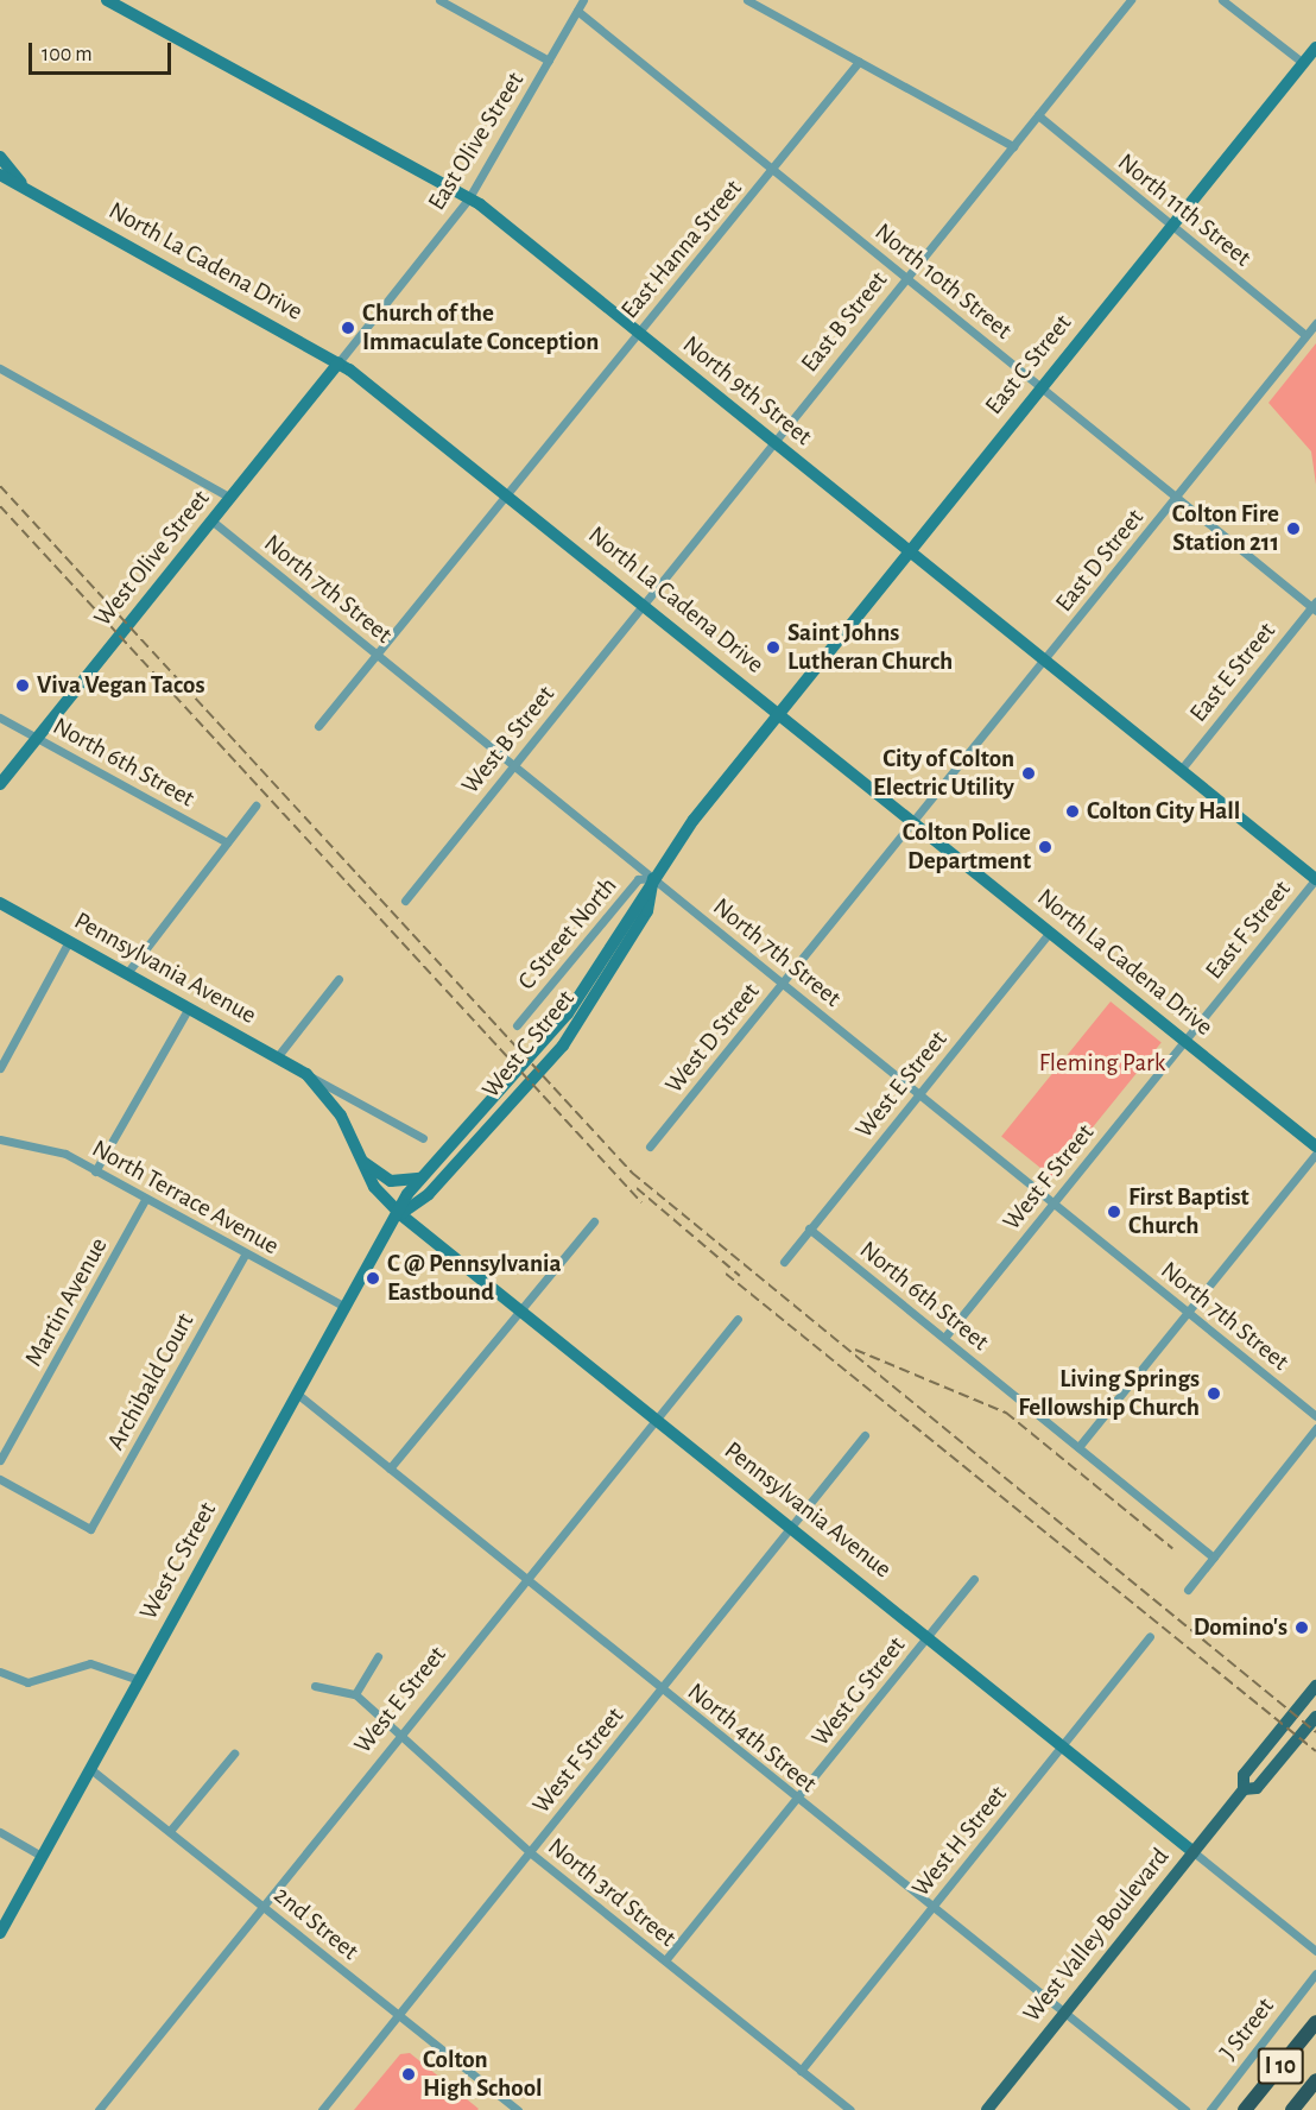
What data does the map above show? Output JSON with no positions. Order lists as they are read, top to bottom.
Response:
{
  "streets": {
    "highway": ["I 10"],
    "main road": ["West Valley Boulevard"],
    "street": [
      "East Olive Street",
      "North 11th Street",
      "East Hanna Street",
      "North La Cadena Drive",
      "North 10th Street",
      "East B Street",
      "East C Street",
      "North 9th Street",
      "West Olive Street",
      "East D Street",
      "North 7th Street",
      "East E Street",
      "West B Street",
      "North 6th Street",
      "East F Street",
      "C Street North",
      "Pennsylvania Avenue",
      "West D Street",
      "West C Street",
      "West E Street",
      "West F Street",
      "North Terrace Avenue",
      "Martin Avenue",
      "Archibald Court",
      "West G Street",
      "North 4th Street",
      "West H Street",
      "North 3rd Street",
      "2nd Street",
      "J Street"
    ]
  },
  "crossings": [
    ["East Olive Street", "North La Cadena Drive"],
    ["East Olive Street", "North 10th Street"],
    ["East Olive Street", "North 9th Street"],
    ["East Olive Street", "West Olive Street"],
    ["North 11th Street", "East B Street"],
    ["North 11th Street", "East C Street"],
    ["North 11th Street", "East D Street"],
    ["East Hanna Street", "North La Cadena Drive"],
    ["East Hanna Street", "North 10th Street"],
    ["East Hanna Street", "North 9th Street"],
    ["East Hanna Street", "North 7th Street"],
    ["North La Cadena Drive", "East B Street"],
    ["North La Cadena Drive", "East C Street"],
    ["North La Cadena Drive", "West Olive Street"],
    ["North La Cadena Drive", "East D Street"],
    ["North La Cadena Drive", "West B Street"],
    ["North La Cadena Drive", "East F Street"],
    ["North La Cadena Drive", "West D Street"],
    ["North La Cadena Drive", "West C Street"],
    ["North La Cadena Drive", "West E Street"],
    ["North La Cadena Drive", "West F Street"],
    ["North 10th Street", "East B Street"],
    ["North 10th Street", "East C Street"],
    ["North 10th Street", "East D Street"],
    ["North 10th Street", "East E Street"],
    ["East B Street", "North 9th Street"],
    ["East B Street", "West B Street"],
    ["East C Street", "North 9th Street"],
    ["East C Street", "West C Street"],
    ["North 9th Street", "East D Street"],
    ["North 9th Street", "East E Street"],
    ["North 9th Street", "East F Street"],
    ["West Olive Street", "North 7th Street"],
    ["West Olive Street", "North 6th Street"],
    ["East D Street", "West D Street"],
    ["North 7th Street", "West B Street"],
    ["North 7th Street", "C Street North"],
    ["North 7th Street", "West D Street"],
    ["North 7th Street", "West C Street"],
    ["North 7th Street", "West E Street"],
    ["North 7th Street", "West F Street"],
    ["North 6th Street", "West E Street"],
    ["North 6th Street", "West F Street"],
    ["East F Street", "West F Street"],
    ["C Street North", "West C Street"],
    ["Pennsylvania Avenue", "West C Street"],
    ["Pennsylvania Avenue", "West E Street"],
    ["Pennsylvania Avenue", "West F Street"],
    ["Pennsylvania Avenue", "West G Street"],
    ["Pennsylvania Avenue", "West H Street"],
    ["Pennsylvania Avenue", "West Valley Boulevard"],
    ["West C Street", "North Terrace Avenue"],
    ["West C Street", "North 4th Street"],
    ["West C Street", "2nd Street"],
    ["West E Street", "North 4th Street"],
    ["West E Street", "North 3rd Street"],
    ["West E Street", "2nd Street"],
    ["West F Street", "North 4th Street"],
    ["West F Street", "North 3rd Street"],
    ["West F Street", "2nd Street"],
    ["North Terrace Avenue", "Martin Avenue"],
    ["North Terrace Avenue", "Archibald Court"],
    ["West G Street", "North 4th Street"],
    ["West G Street", "North 3rd Street"],
    ["North 4th Street", "West H Street"],
    ["North 4th Street", "West Valley Boulevard"],
    ["West H Street", "North 3rd Street"]
  ],
  "parks": ["Fleming Park"],
  "places": [
    "Church of the Immaculate Conception",
    "Colton Fire Station 211",
    "Saint Johns Lutheran Church",
    "Viva Vegan Tacos",
    "City of Colton Electric Utility",
    "Colton City Hall",
    "Colton Police Department",
    "First Baptist Church",
    "C @ Pennsylvania Eastbound",
    "Living Springs Fellowship Church",
    "Domino's",
    "Colton High School"
  ],
  "scale_bar": "100 m"
}
